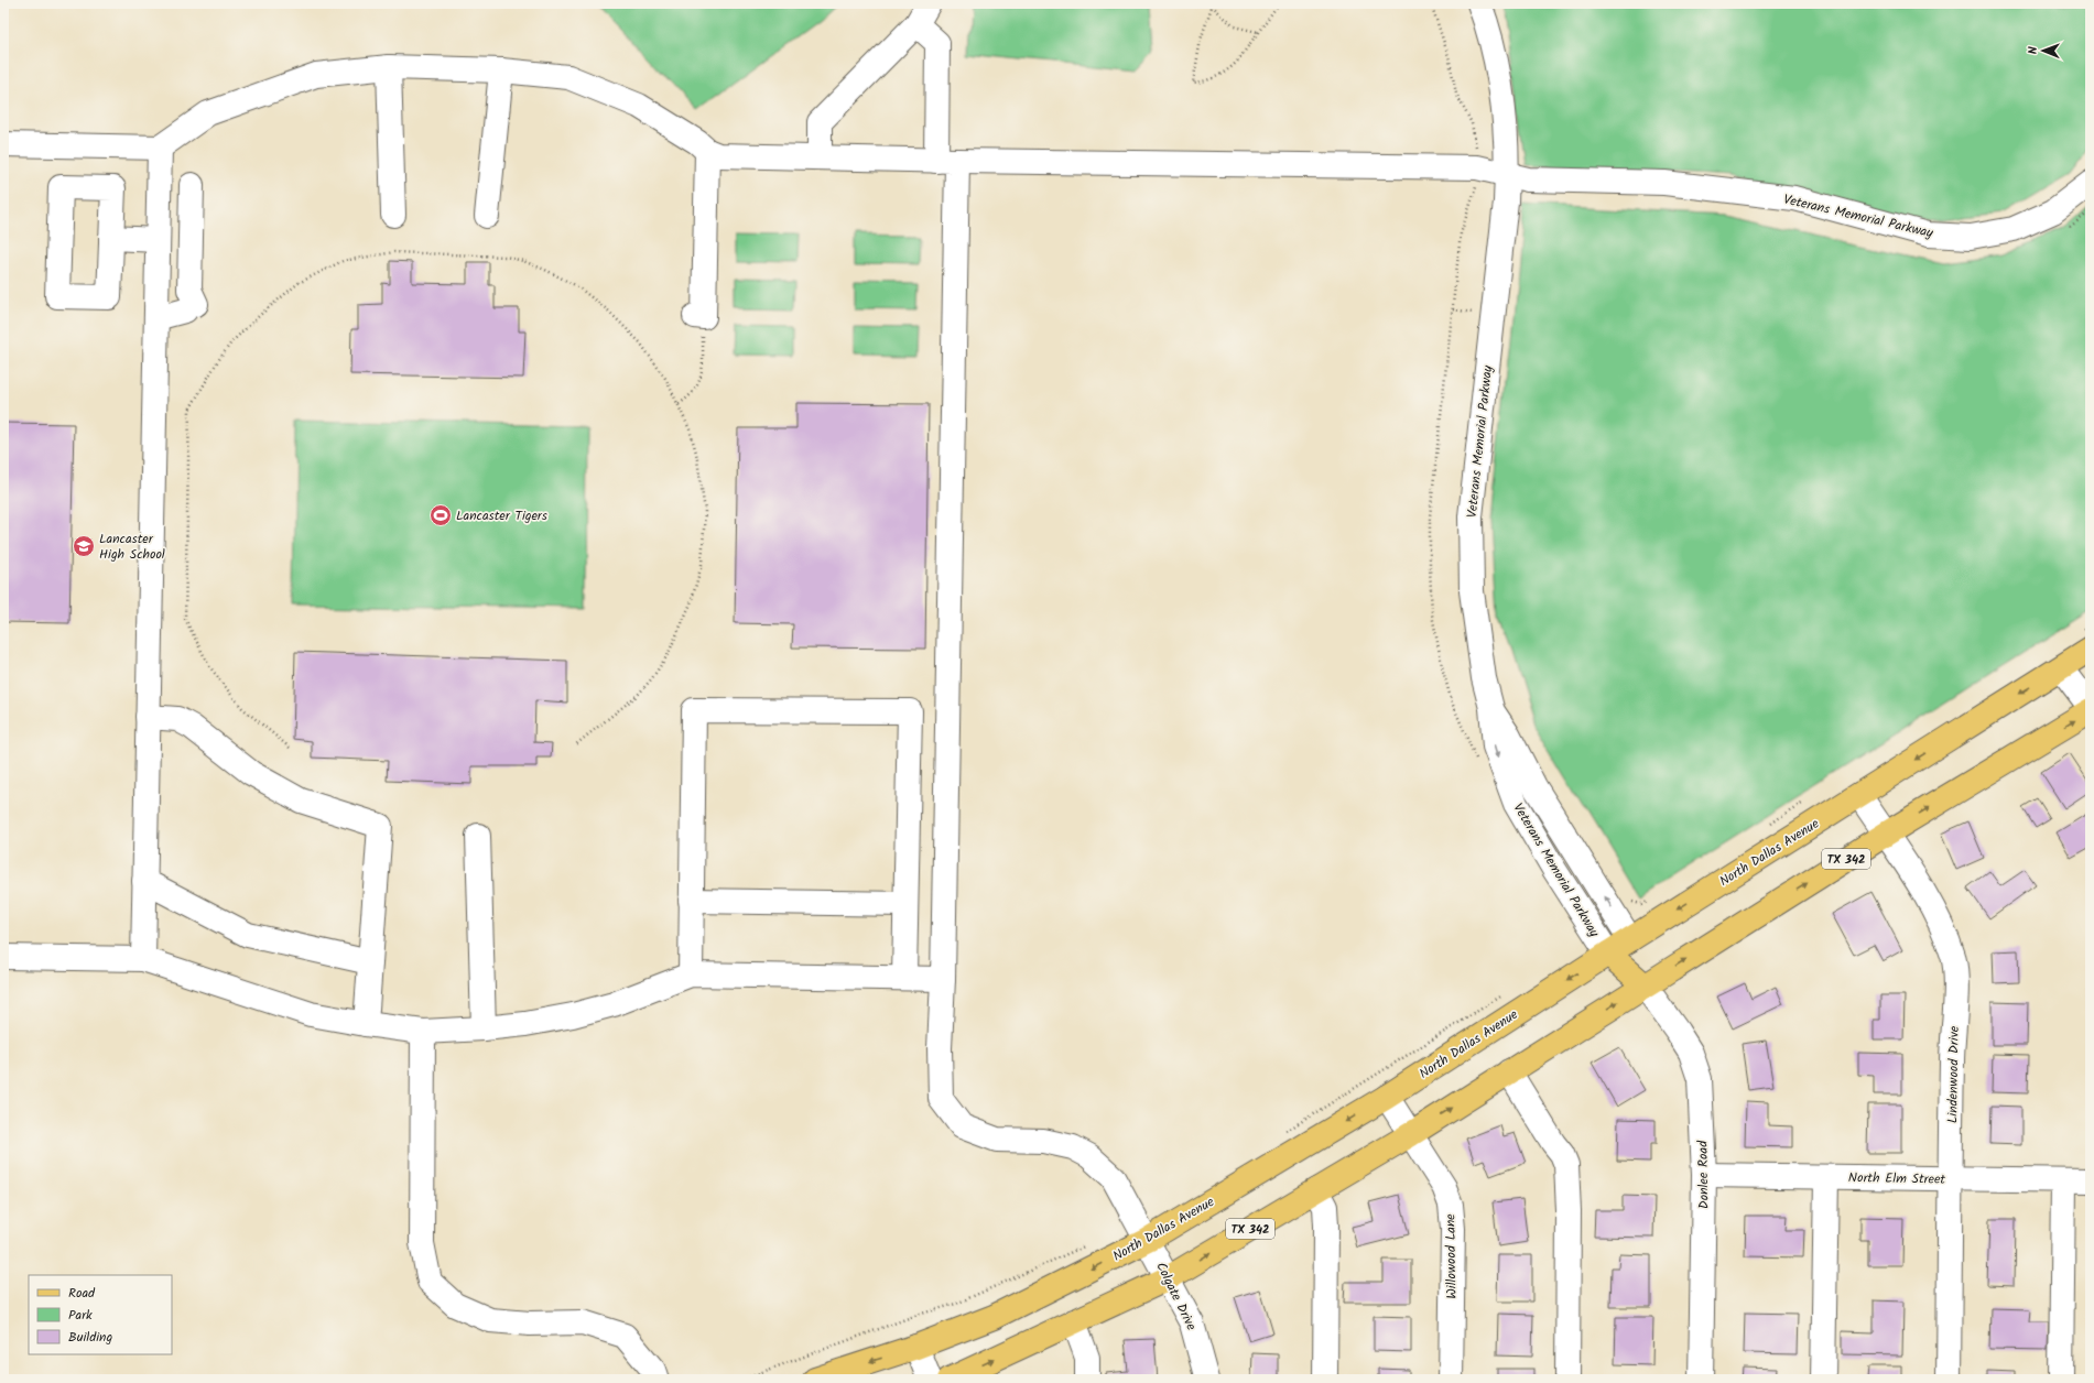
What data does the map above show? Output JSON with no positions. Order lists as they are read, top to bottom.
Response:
{
  "streets": {
    "main road": ["North Dallas Avenue", "TX 342"],
    "street": [
      "Veterans Memorial Parkway",
      "Lindenwood Drive",
      "Donlee Road",
      "North Elm Street",
      "Willowood Lane",
      "Colgate Drive"
    ]
  },
  "crossings": [
    ["Veterans Memorial Parkway", "North Dallas Avenue"],
    ["North Dallas Avenue", "Lindenwood Drive"],
    ["North Dallas Avenue", "Willowood Lane"],
    ["North Dallas Avenue", "Colgate Drive"],
    ["TX 342", "Lindenwood Drive"],
    ["TX 342", "Donlee Road"],
    ["TX 342", "Willowood Lane"],
    ["TX 342", "Colgate Drive"],
    ["Lindenwood Drive", "North Elm Street"],
    ["Donlee Road", "North Elm Street"]
  ],
  "places": {
    "sports": ["Lancaster Tigers"],
    "school or university": ["Lancaster High School"]
  },
  "legend": ["Road", "Park", "Building"],
  "north": "left"
}
